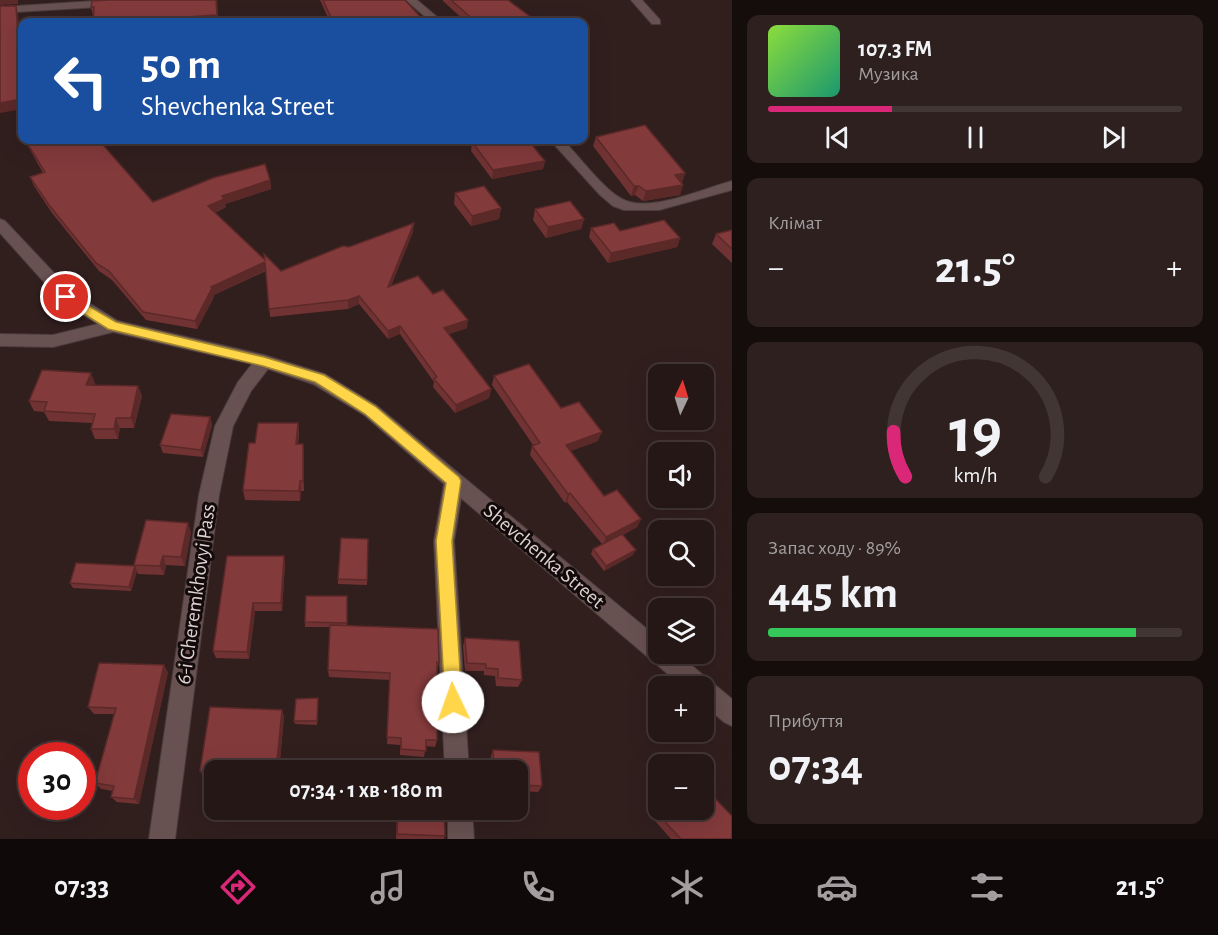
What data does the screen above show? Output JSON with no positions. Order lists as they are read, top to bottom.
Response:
{
  "streets": {
    "street": ["Shevchenka Street", "6-i Cheremkhovyi Pass"]
  },
  "crossings": [
    ["Shevchenka Street", "6-i Cheremkhovyi Pass"]
  ],
  "north": "top",
  "page": {
    "turn": ["50 m", "Shevchenka Street"],
    "song": ["107.3 FM", "Музика"],
    "tile": [
      "Клімат",
      ["Запас ходу · 89%", "445 km"],
      ["Прибуття", "07:34"]
    ],
    "heat": ["−", "21.5°", "+"],
    "map_buttons": ["+", "−"],
    "limit": "30",
    "trip": "07:34 · 1 хв · 180 m",
    "tabs": ["07:33", "21.5°"],
    "gauge": ["19", "km/h"]
  }
}
